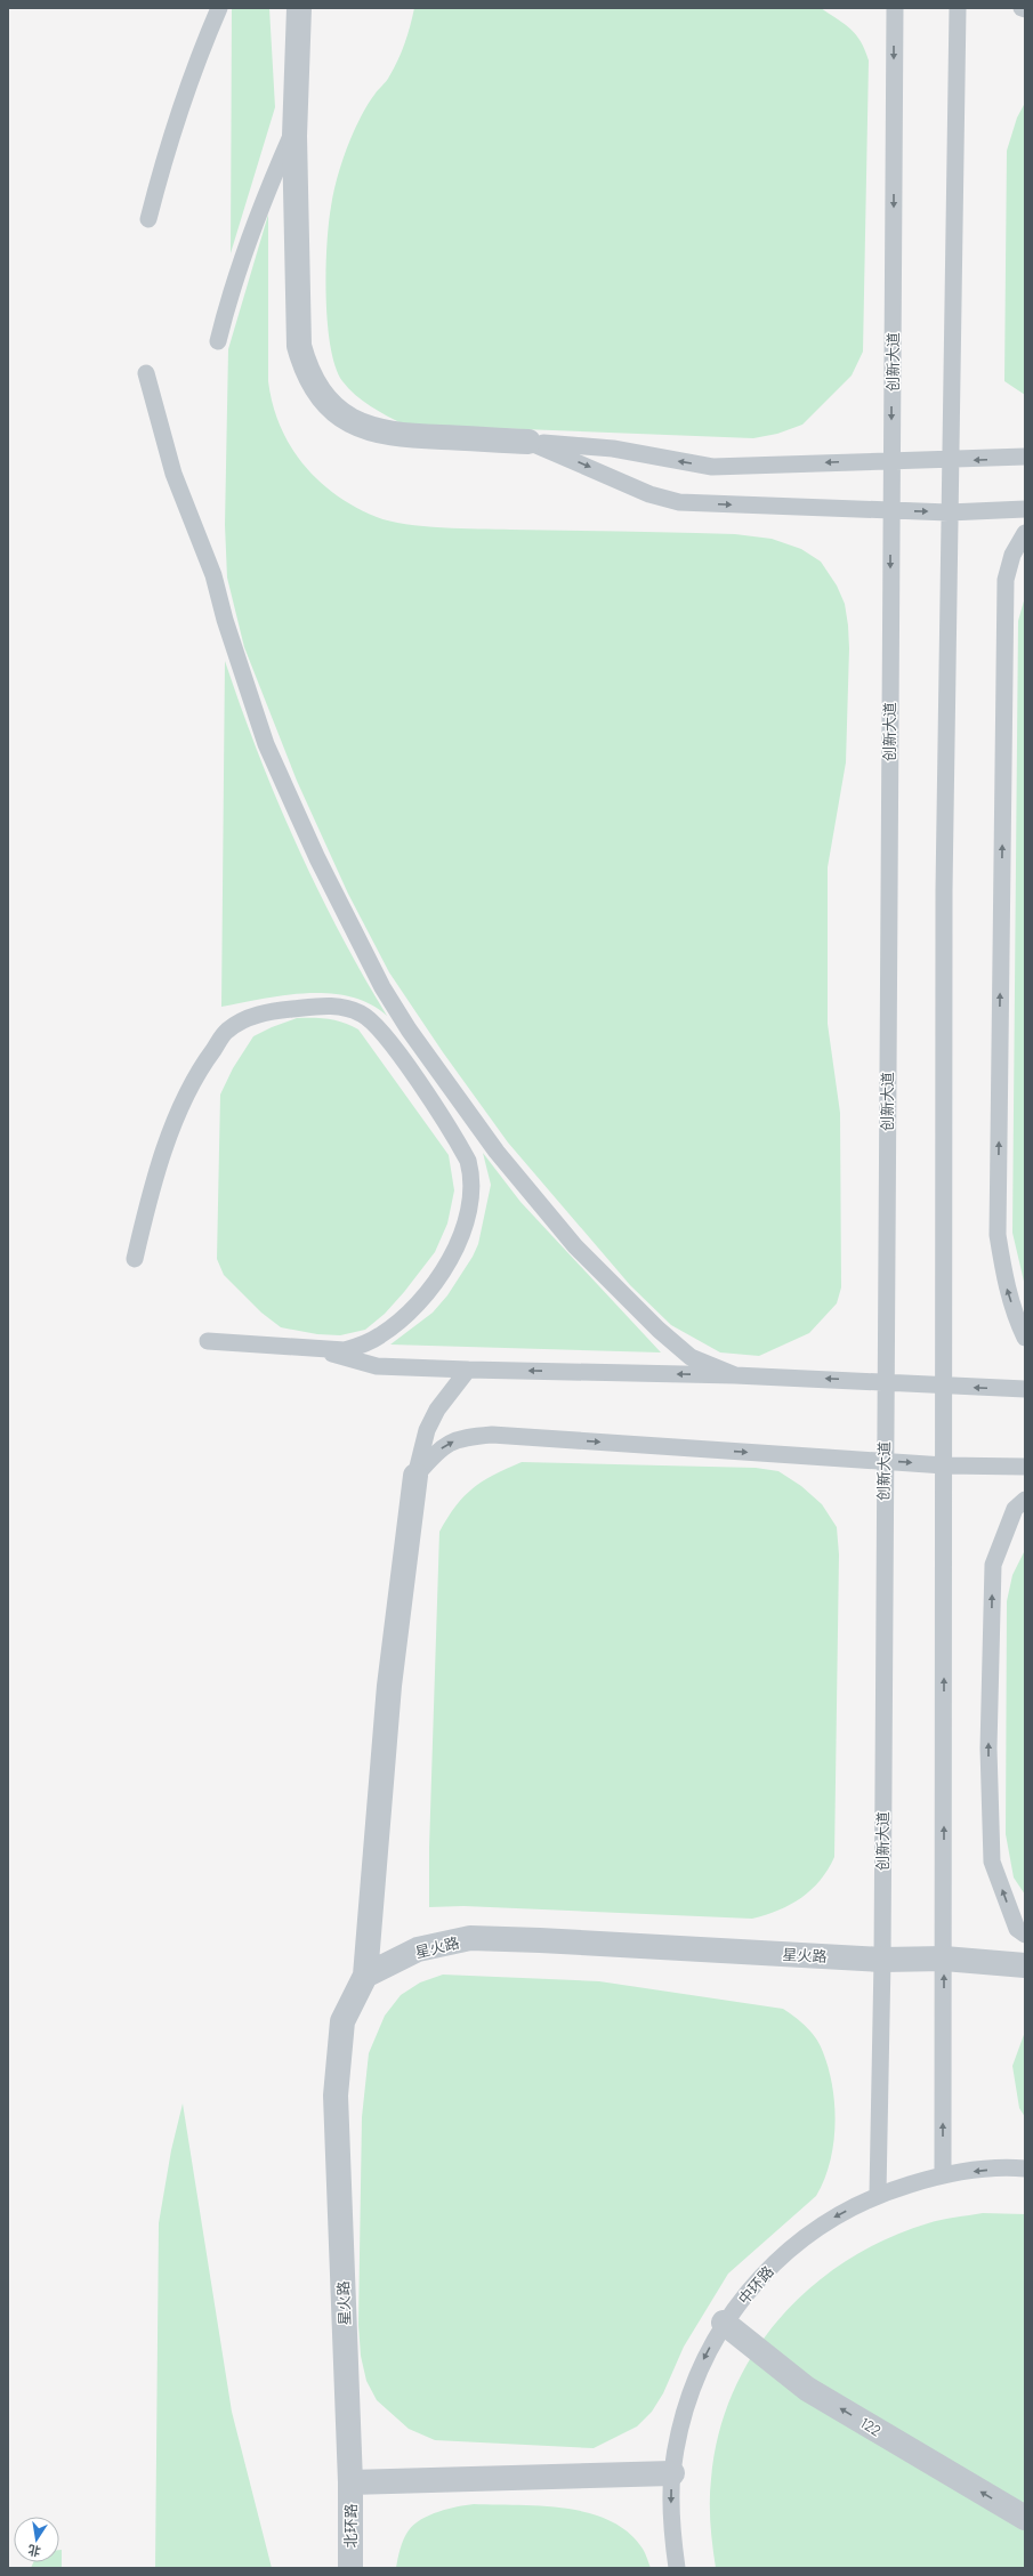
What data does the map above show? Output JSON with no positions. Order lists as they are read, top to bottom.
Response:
{
  "streets": {
    "street": ["星火路", "122", "北环路"],
    "lane": ["创新大道", "中环路"]
  },
  "crossings": [
    ["创新大道", "星火路"],
    ["创新大道", "中环路"],
    ["星火路", "北环路"],
    ["中环路", "122"]
  ],
  "one_way": ["中环路", "122"],
  "north": "bottom"
}
